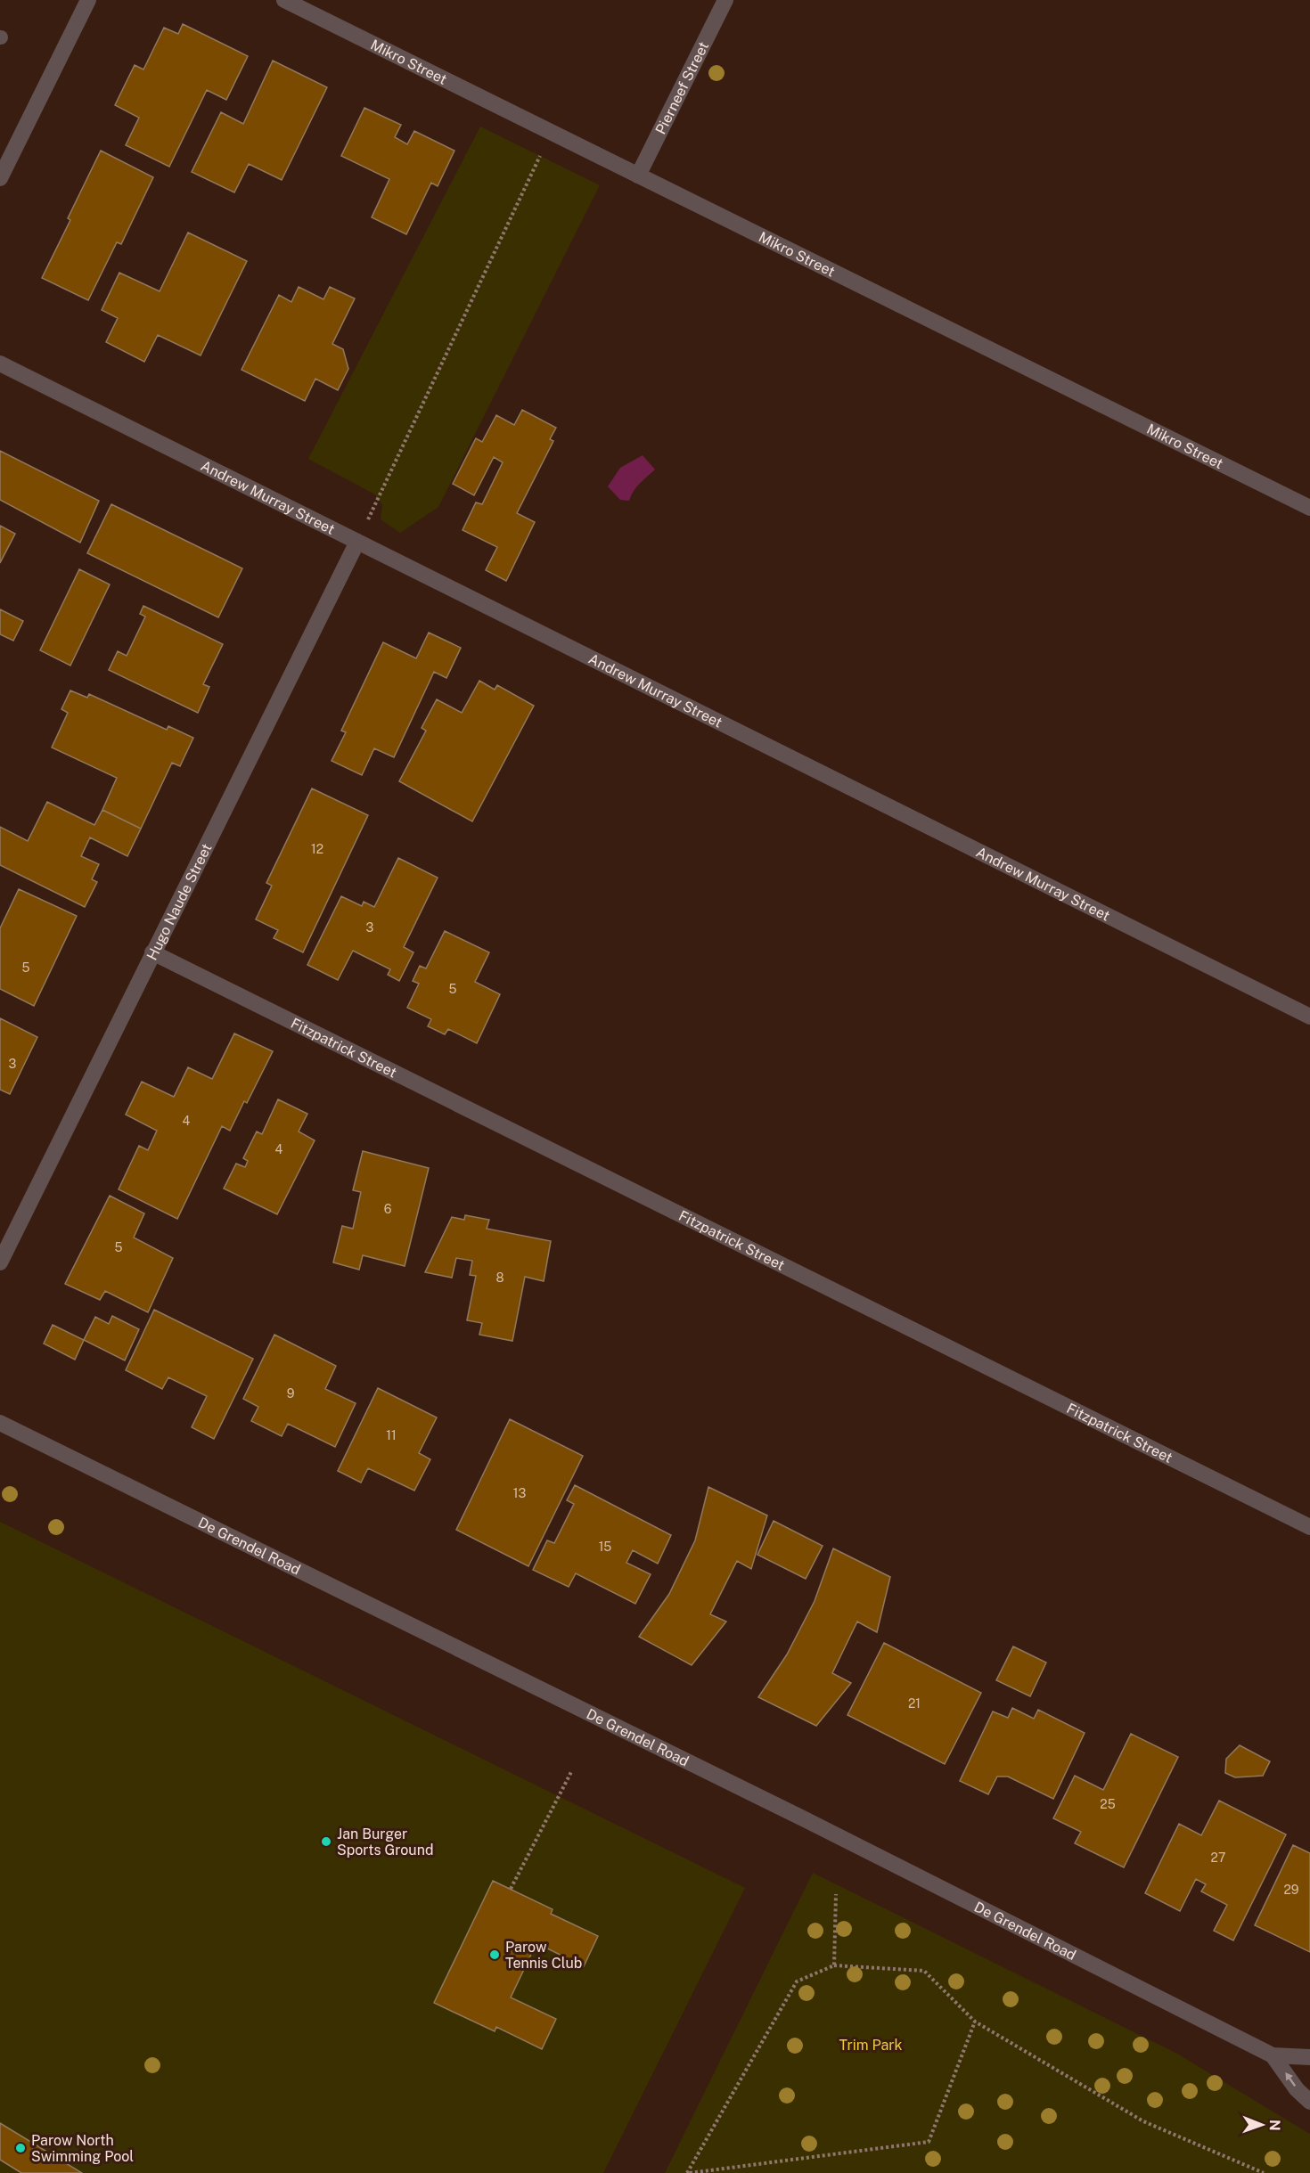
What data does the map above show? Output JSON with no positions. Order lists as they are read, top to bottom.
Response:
{
  "streets": {
    "street": [
      "Mikro Street",
      "Pierneef Street",
      "Andrew Murray Street",
      "Hugo Naude Street",
      "Fitzpatrick Street",
      "De Grendel Road"
    ]
  },
  "crossings": [
    ["Mikro Street", "Pierneef Street"],
    ["Andrew Murray Street", "Hugo Naude Street"],
    ["Hugo Naude Street", "Fitzpatrick Street"]
  ],
  "parks": ["Trim Park"],
  "places": ["Jan Burger Sports Ground", "Parow Tennis Club", "Parow North Swimming Pool"],
  "house_numbers": [
    "12",
    "3",
    "5",
    "5",
    "3",
    "4",
    "4",
    "6",
    "5",
    "8",
    "9",
    "11",
    "13",
    "15",
    "21",
    "25",
    "27",
    "29"
  ],
  "north": "right"
}
